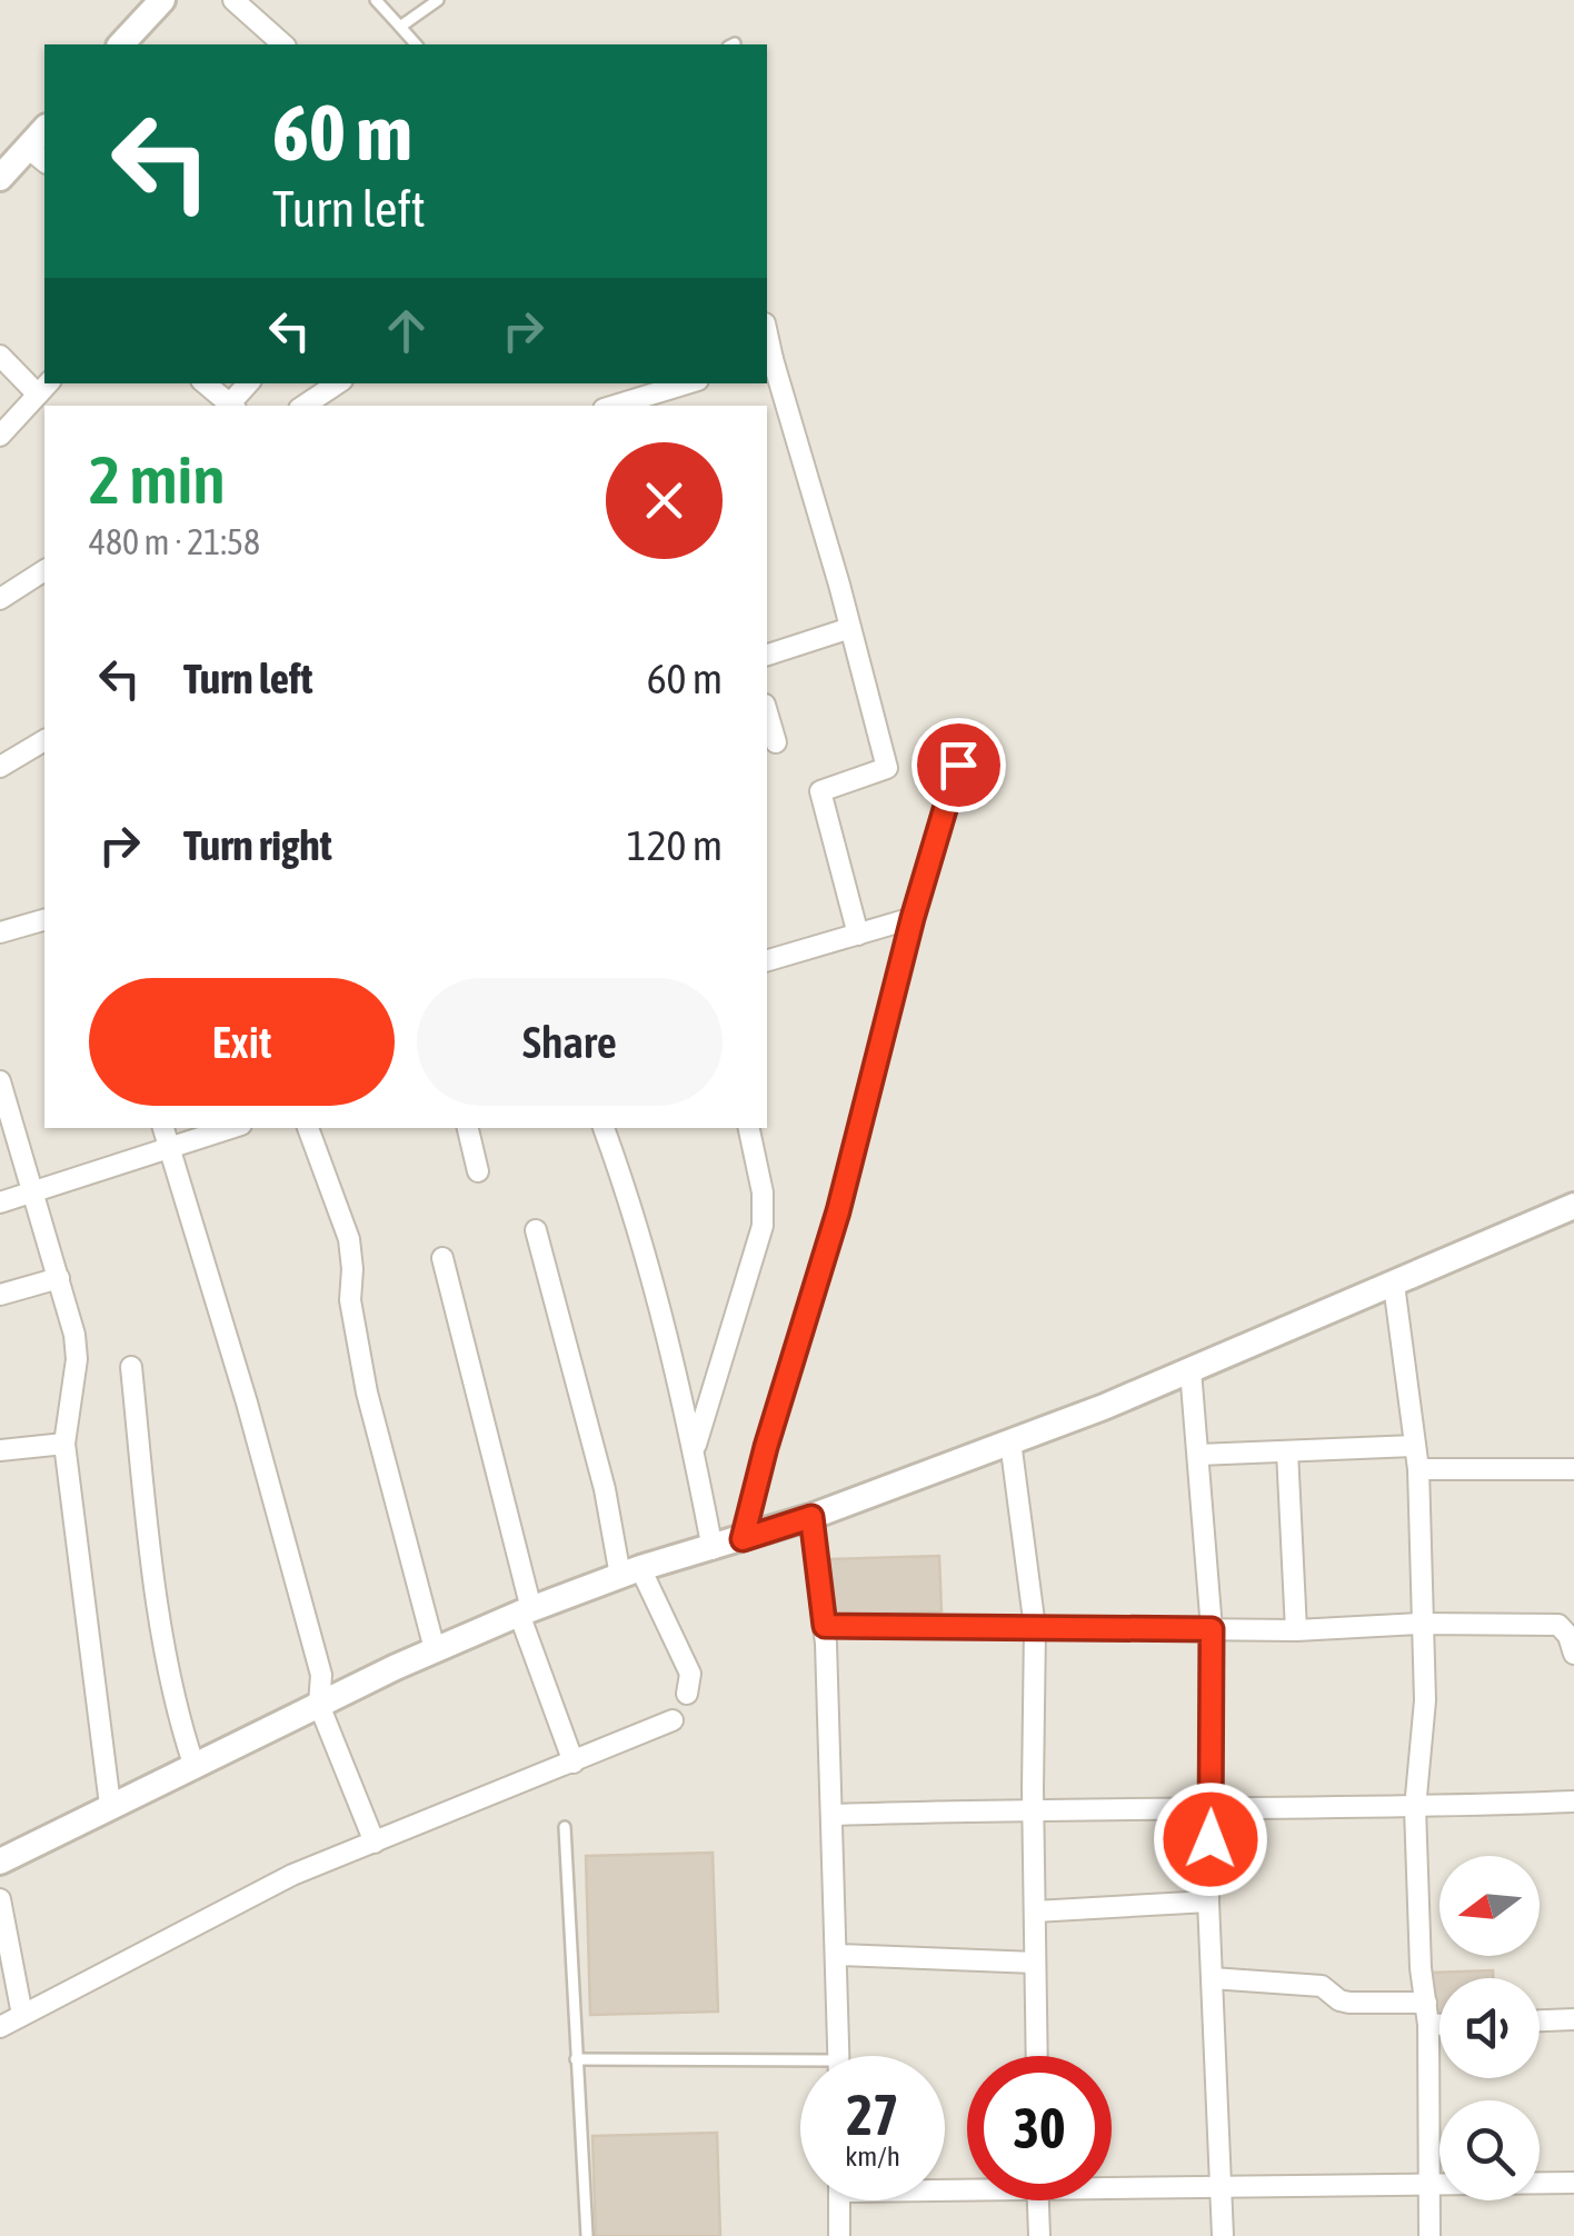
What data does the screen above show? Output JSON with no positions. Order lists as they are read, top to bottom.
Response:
{
  "north": "left",
  "page": {
    "turn": ["60 m", "Turn left"],
    "heading": ["2 min", "480 m · 21:58"],
    "list": [
      {
        "name": "Turn left",
        "value": "60 m"
      },
      {
        "name": "Turn right",
        "value": "120 m"
      }
    ],
    "buttons": ["Exit", "Share"],
    "speed": "27 km/h",
    "limit": "30"
  }
}
